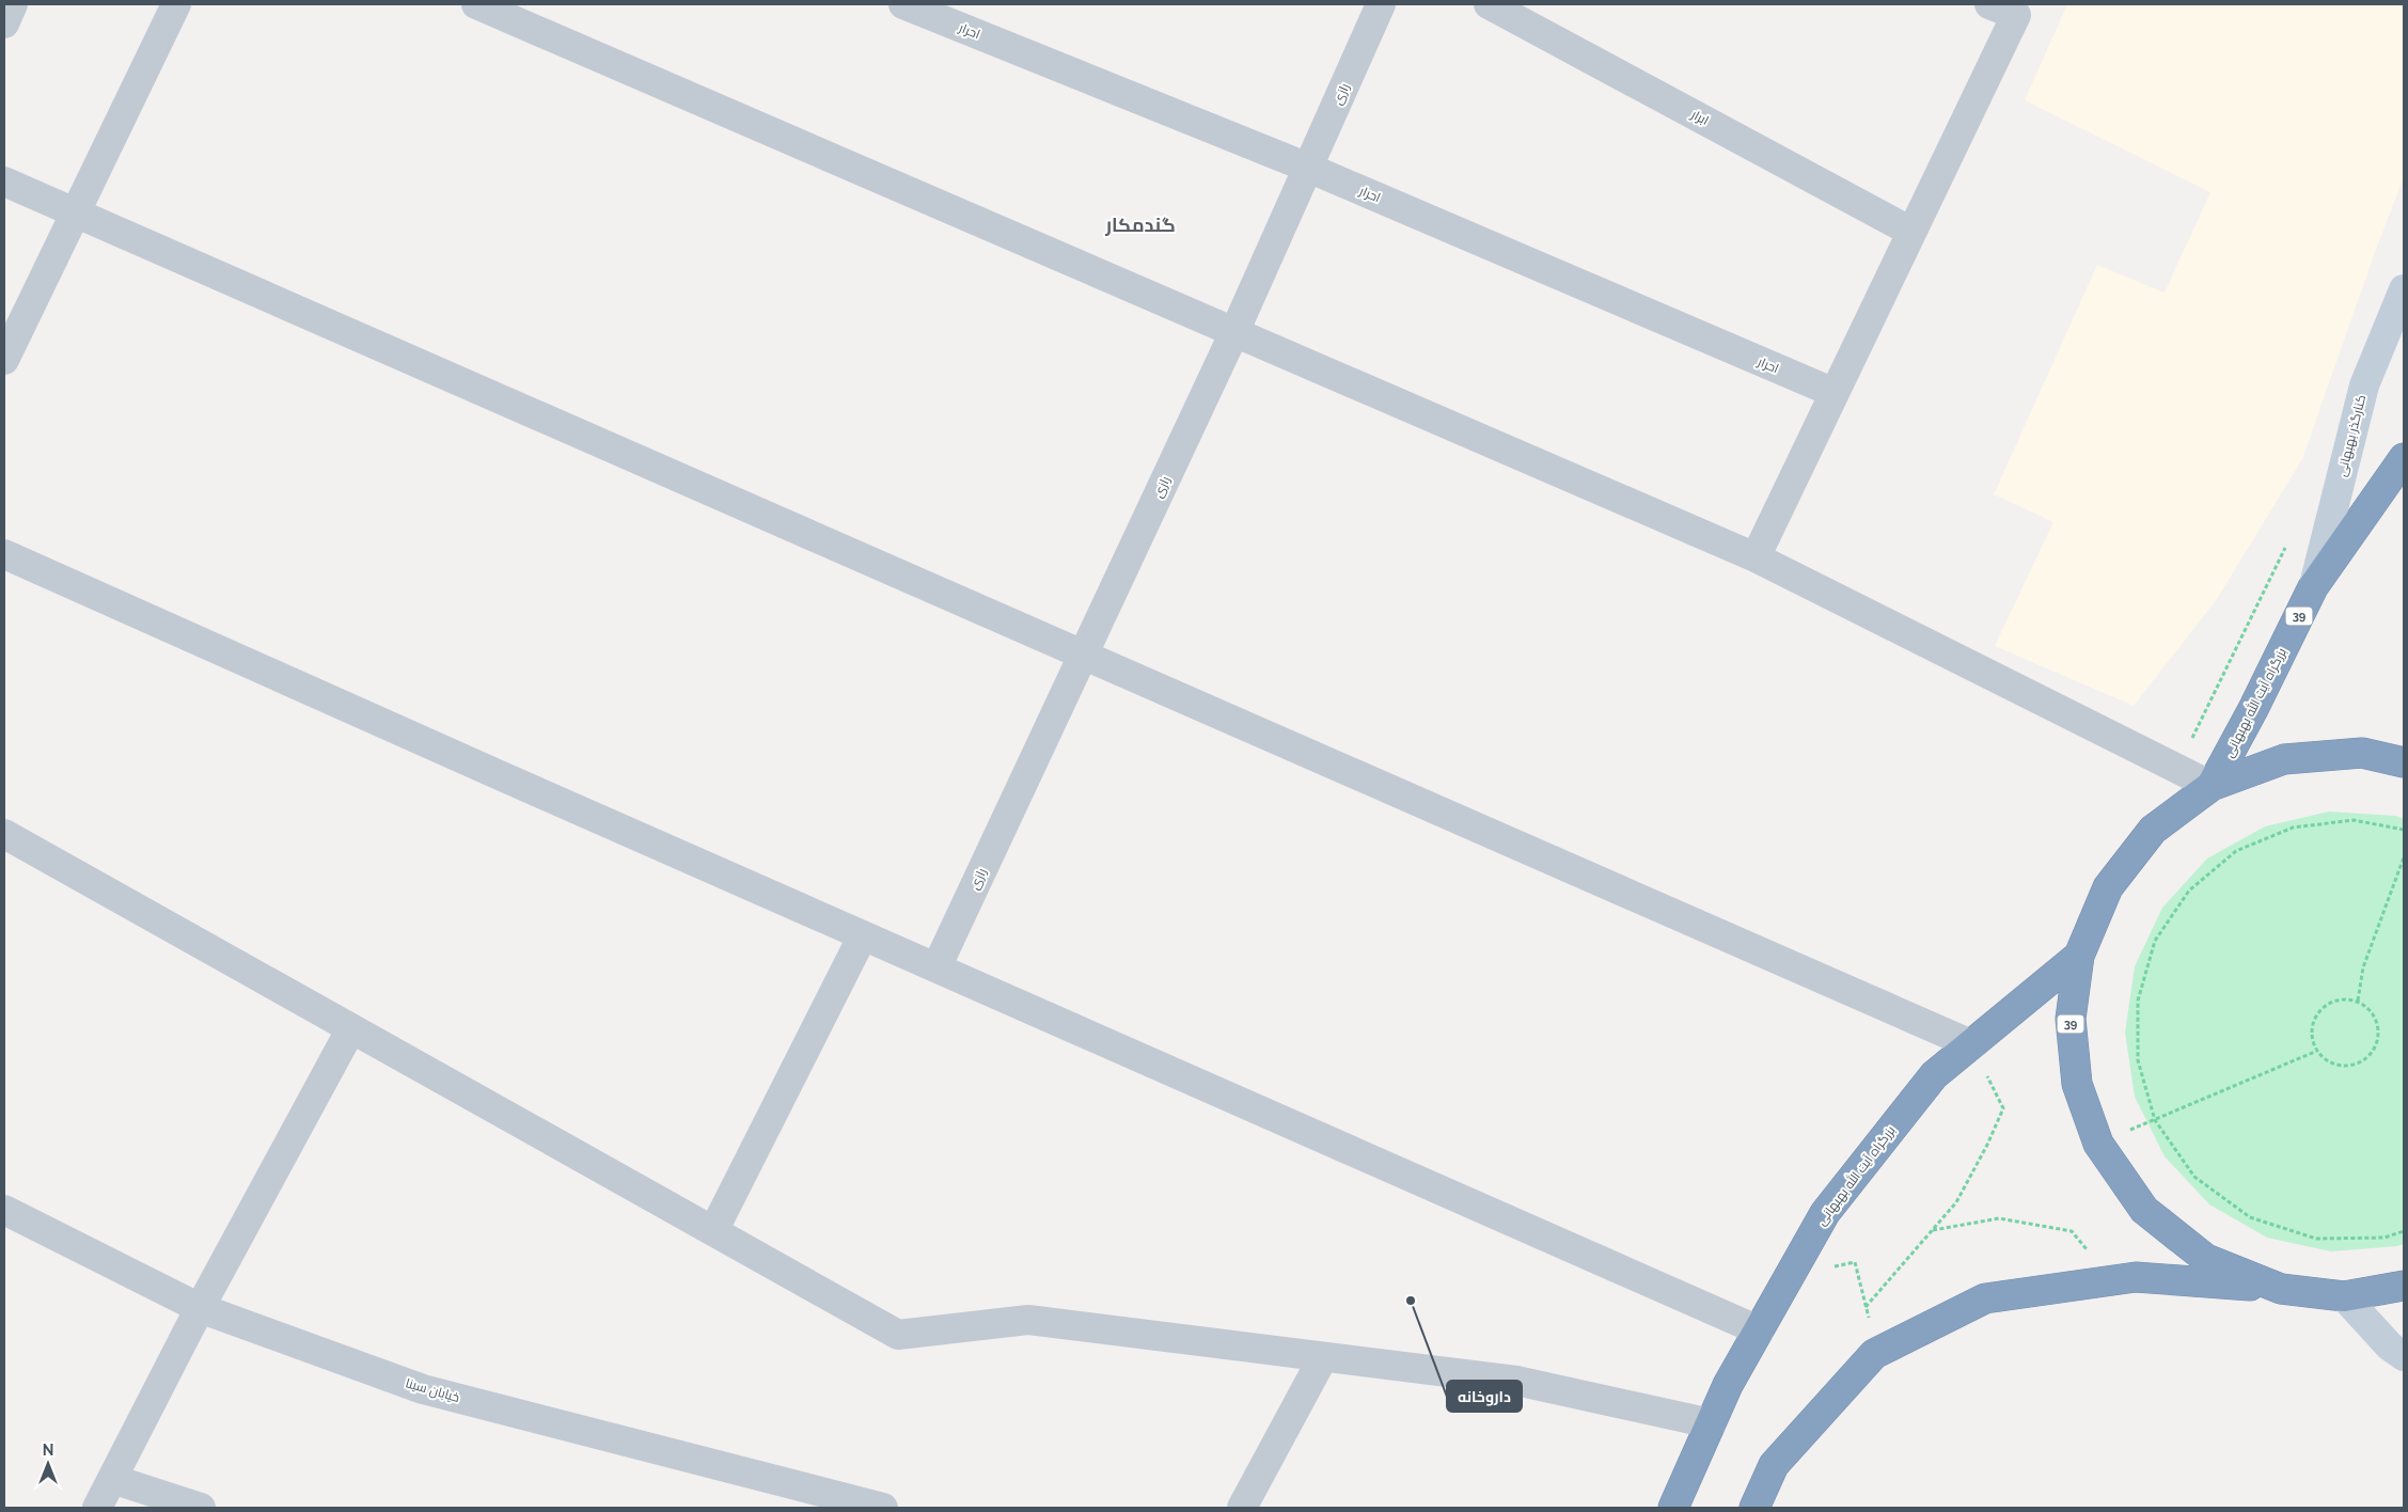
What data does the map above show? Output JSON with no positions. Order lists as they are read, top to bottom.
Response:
{
  "streets": {
    "highway": ["39", "بزرگراه آیت الله بهبهانی"],
    "street": [
      "احرار",
      "رازی",
      "ابرار",
      "کنارگذر بهبهانی",
      "خیابان سینا"
    ]
  },
  "crossings": [
    ["احرار", "رازی"],
    ["کنارگذر بهبهانی", "بزرگراه آیت الله بهبهانی"],
    ["39", "بزرگراه آیت الله بهبهانی"]
  ],
  "districts": ["گندمکار"],
  "places": ["داروخانه"],
  "north": "top"
}
